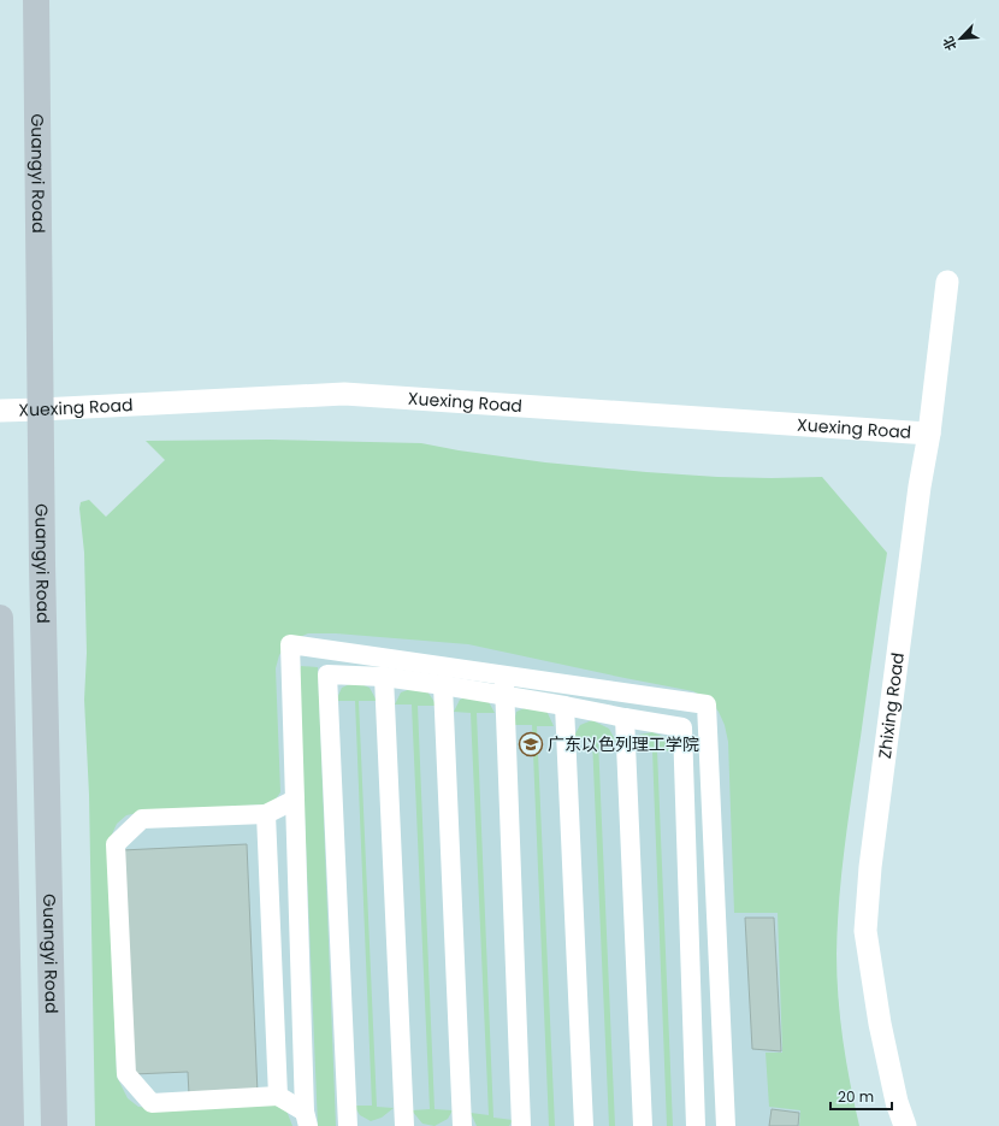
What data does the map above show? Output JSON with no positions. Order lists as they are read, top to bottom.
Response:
{
  "streets": {
    "main road": ["Guangyi Road"],
    "street": ["Xuexing Road", "Zhixing Road"]
  },
  "crossings": [
    ["Guangyi Road", "Xuexing Road"],
    ["Xuexing Road", "Zhixing Road"]
  ],
  "places": {
    "school or university": ["广东以色列理工学院"]
  },
  "scale_bar": "20 m",
  "north": "bottom left"
}
